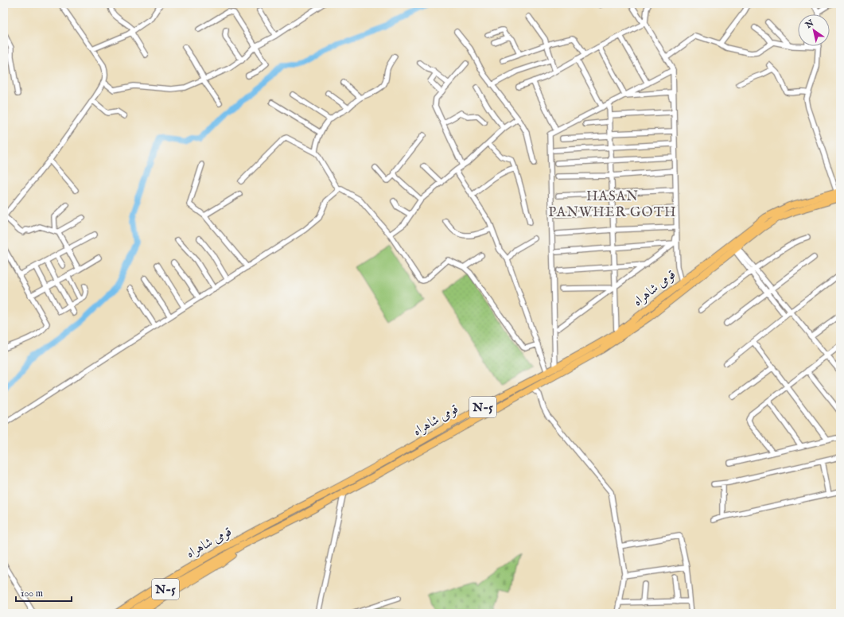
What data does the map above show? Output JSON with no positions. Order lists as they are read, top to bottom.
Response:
{
  "streets": {
    "highway": ["قومی شاہراہ", "N-5"]
  },
  "districts": ["HASAN PANWHER GOTH"],
  "scale_bar": "100 m",
  "north": "top left"
}
